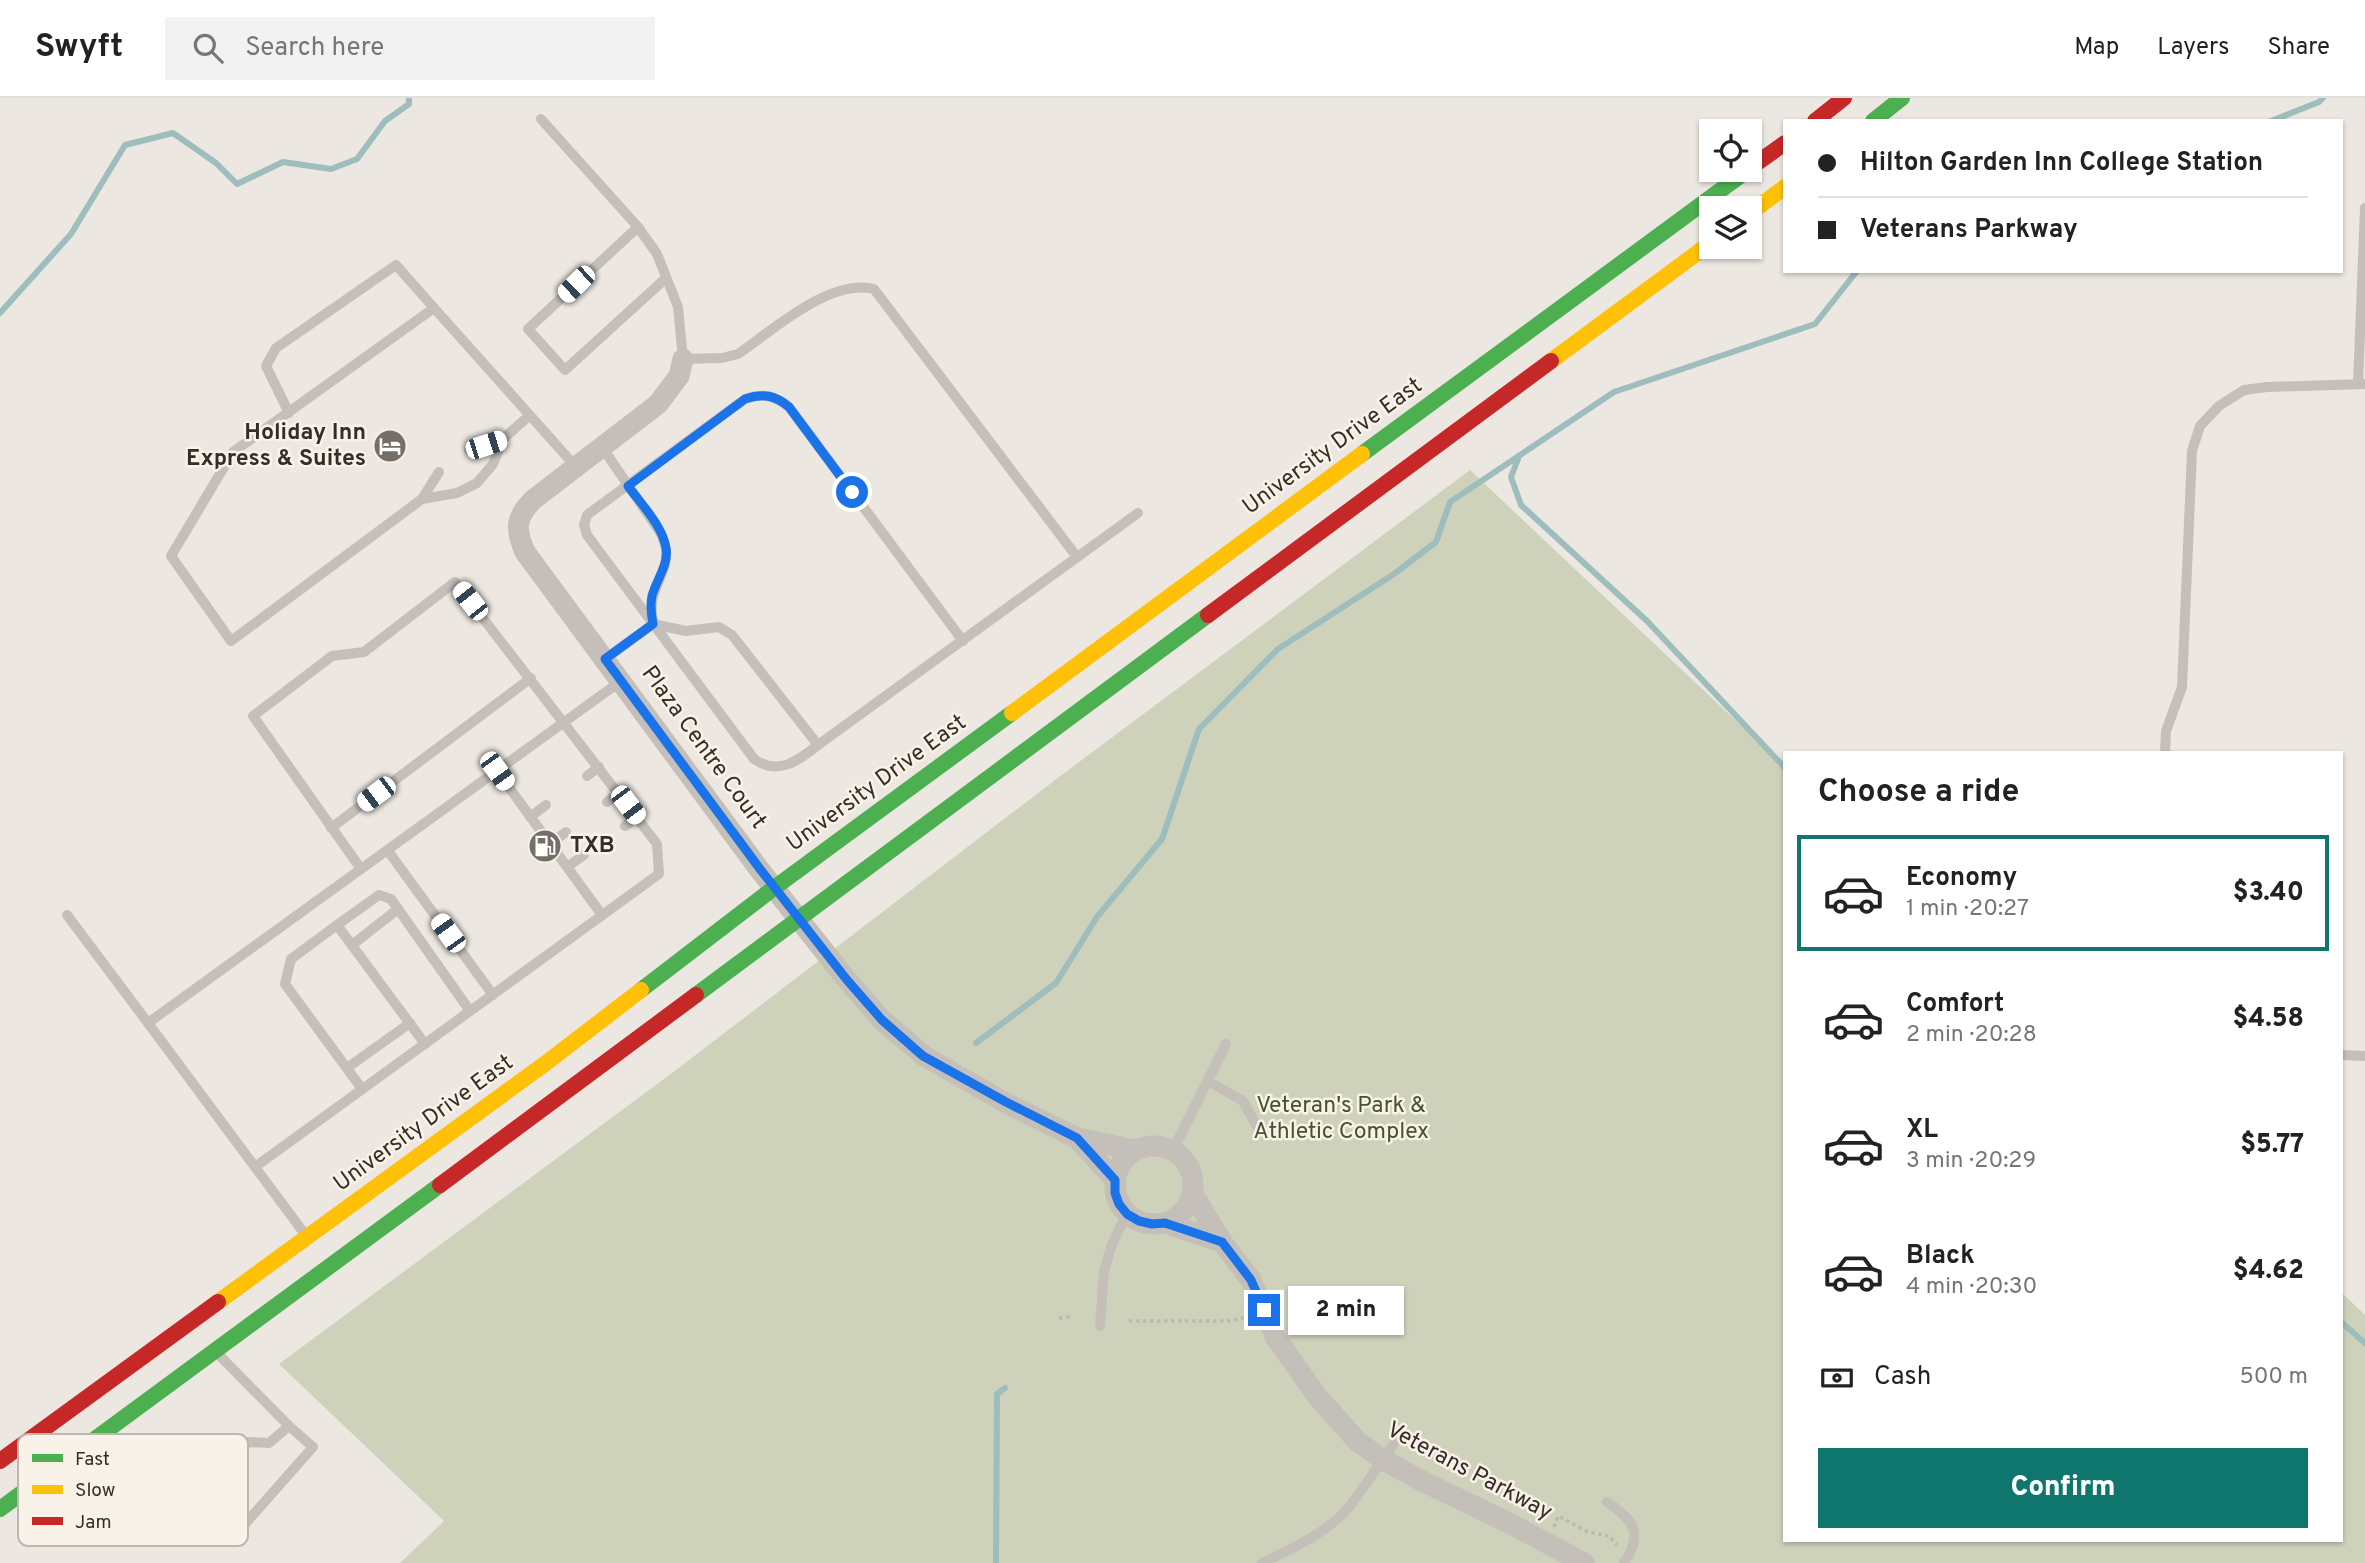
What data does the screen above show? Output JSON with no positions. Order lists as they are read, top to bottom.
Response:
{
  "streets": {
    "main road": ["University Drive East"],
    "street": ["Plaza Centre Court", "Veterans Parkway"]
  },
  "crossings": [
    ["University Drive East", "Plaza Centre Court"]
  ],
  "parks": ["Veteran's Park & Athletic Complex"],
  "places": {
    "hotel": ["Holiday Inn Express & Suites"],
    "fuel station": ["TXB"]
  },
  "legend": ["Fast", "Slow", "Jam"],
  "page": {
    "header": "Swyft",
    "search": "Search here",
    "nav": ["Map", "Layers", "Share"],
    "banner": ["Hilton Garden Inn College Station", "Veterans Parkway"],
    "heading": "Choose a ride",
    "list": [
      {
        "name": "Economy",
        "note": "1 min · 20:27",
        "value": "$3.40"
      },
      {
        "name": "Comfort",
        "note": "2 min · 20:28",
        "value": "$4.58"
      },
      {
        "name": "XL",
        "note": "3 min · 20:29",
        "value": "$5.77"
      },
      {
        "name": "Black",
        "note": "4 min · 20:30",
        "value": "$4.62"
      }
    ],
    "bubble": "2 min",
    "pay": ["Cash", "500 m"],
    "buttons": "Confirm"
  }
}
